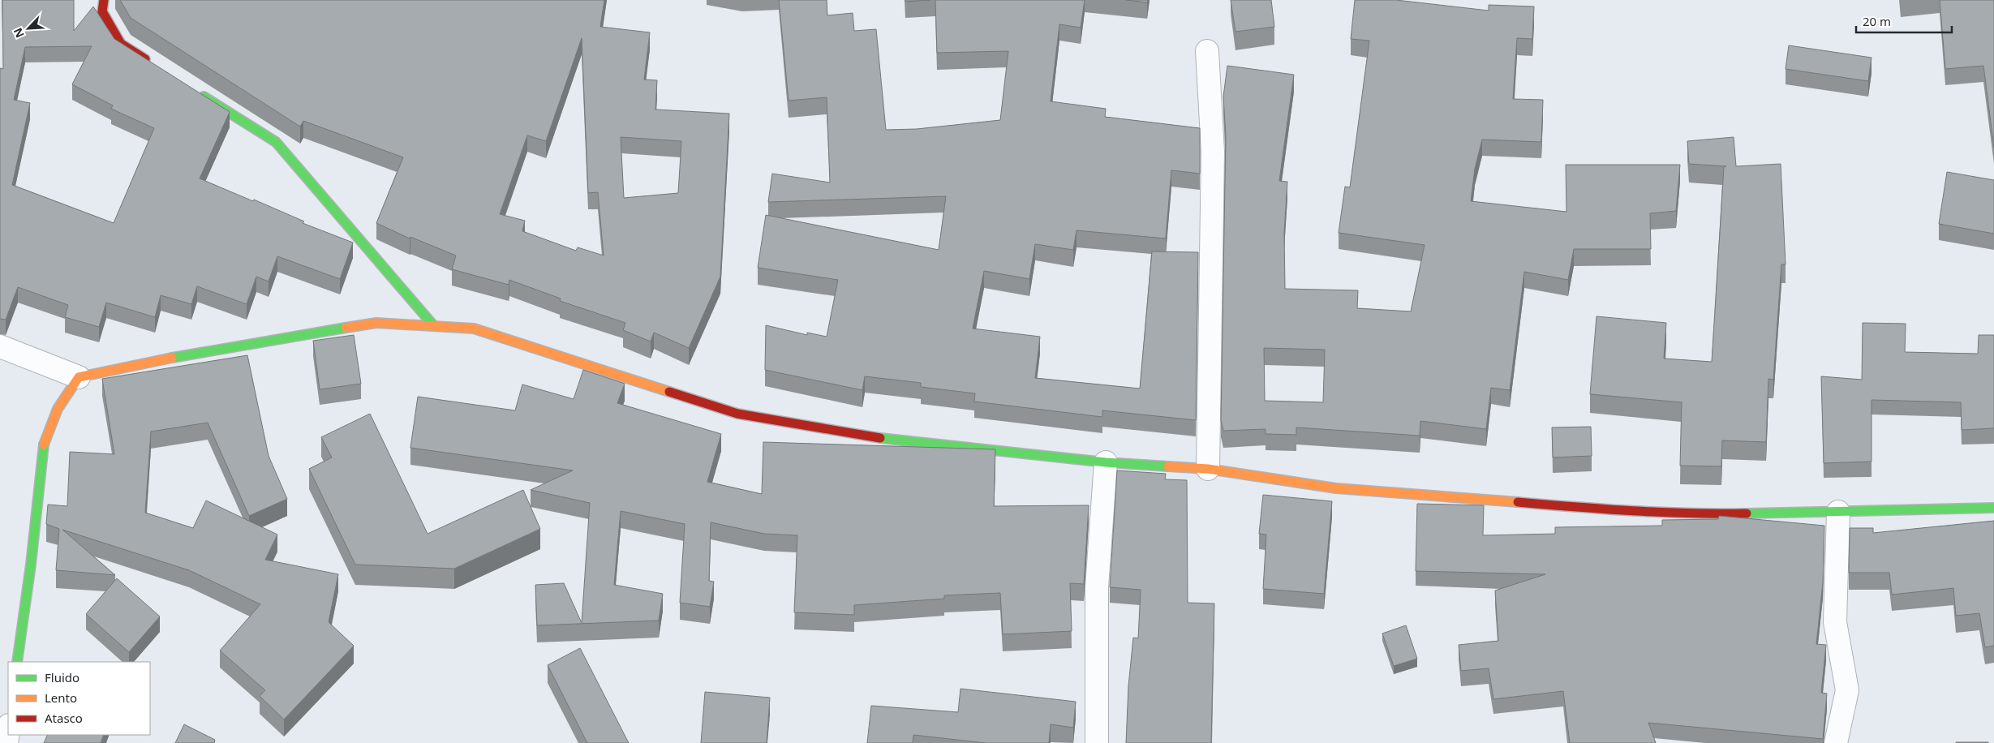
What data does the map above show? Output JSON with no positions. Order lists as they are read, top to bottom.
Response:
{
  "legend": ["Fluido", "Lento", "Atasco"],
  "scale_bar": "20 m",
  "north": "bottom left"
}
